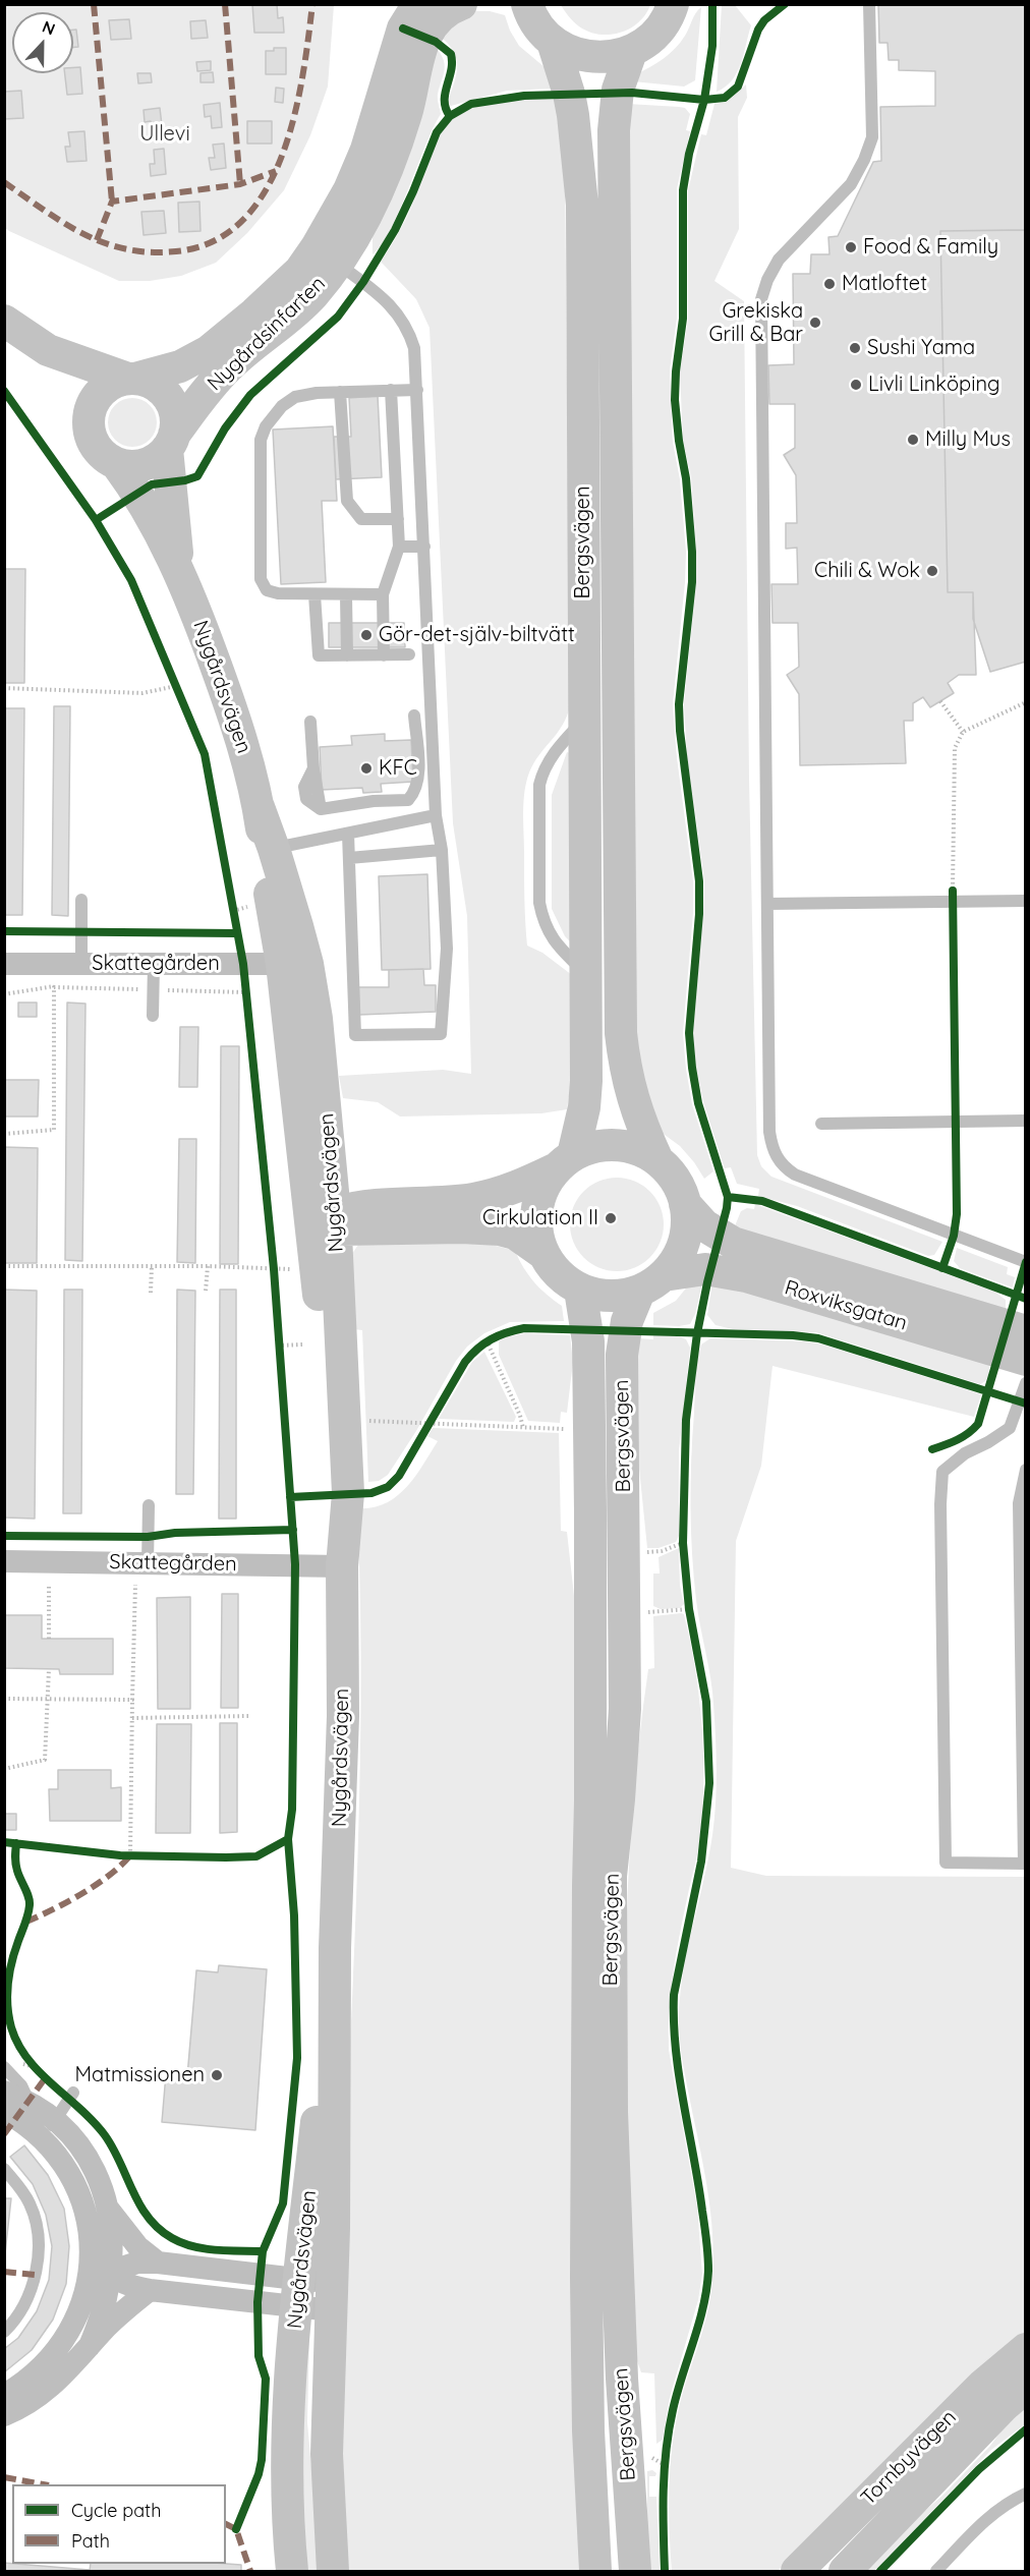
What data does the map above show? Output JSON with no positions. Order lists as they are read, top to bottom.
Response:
{
  "streets": {
    "main road": [
      "Nygårdsinfarten",
      "Bergsvägen",
      "Nygårdsvägen",
      "Roxviksgatan",
      "Tornbyvägen"
    ],
    "street": ["Skattegården"]
  },
  "crossings": [
    ["Nygårdsinfarten", "Nygårdsvägen"],
    ["Bergsvägen", "Roxviksgatan"],
    ["Nygårdsvägen", "Skattegården"]
  ],
  "parks": ["Ullevi"],
  "places": [
    "Food & Family",
    "Matloftet",
    "Grekiska Grill & Bar",
    "Sushi Yama",
    "Livli Linköping",
    "Milly Mus",
    "Chili & Wok",
    "Gör-det-själv-biltvätt",
    "KFC",
    "Cirkulation II",
    "Matmissionen"
  ],
  "legend": ["Cycle path", "Path"],
  "north": "top"
}
